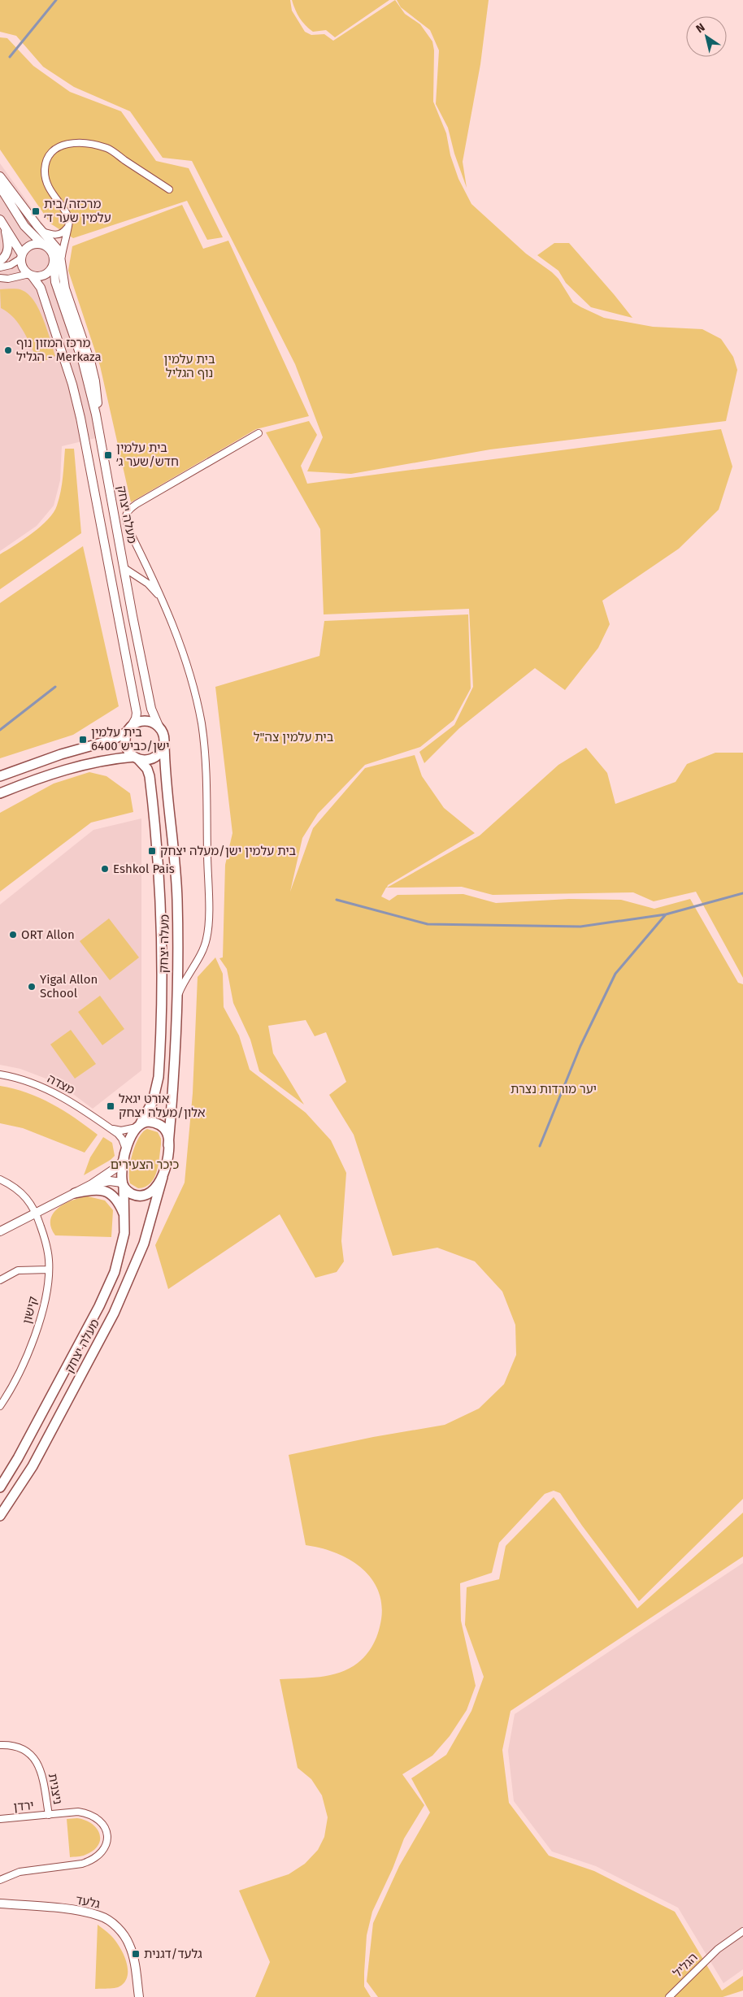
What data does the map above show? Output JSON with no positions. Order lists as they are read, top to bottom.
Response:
{
  "streets": {
    "main road": ["מעלה יצחק"],
    "street": [
      "מצדה",
      "קישון",
      "ניצנית",
      "ירדן",
      "גלעד",
      "הגליל"
    ]
  },
  "crossings": [
    ["מעלה יצחק", "מצדה"],
    ["ניצנית", "ירדן"]
  ],
  "parks": [
    "בית עלמין נוף הגליל",
    "בית עלמין צה\"ל",
    "יער מורדות נצרת",
    "כיכר הצעירים"
  ],
  "places": {
    "transit": [
      "מרכזה/בית עלמין שער ד׳",
      "בית עלמין חדש/שער ג׳",
      "בית עלמין ישן/כביש 6400",
      "בית עלמין ישן/מעלה יצחק",
      "אורט יגאל אלון/מעלה יצחק",
      "גלעד/דגנית"
    ],
    "other": [
      "מרכז המזון נוף הגליל - Merkaza",
      "Eshkol Pais",
      "ORT Allon",
      "Yigal Allon School"
    ]
  },
  "north": "top left"
}
